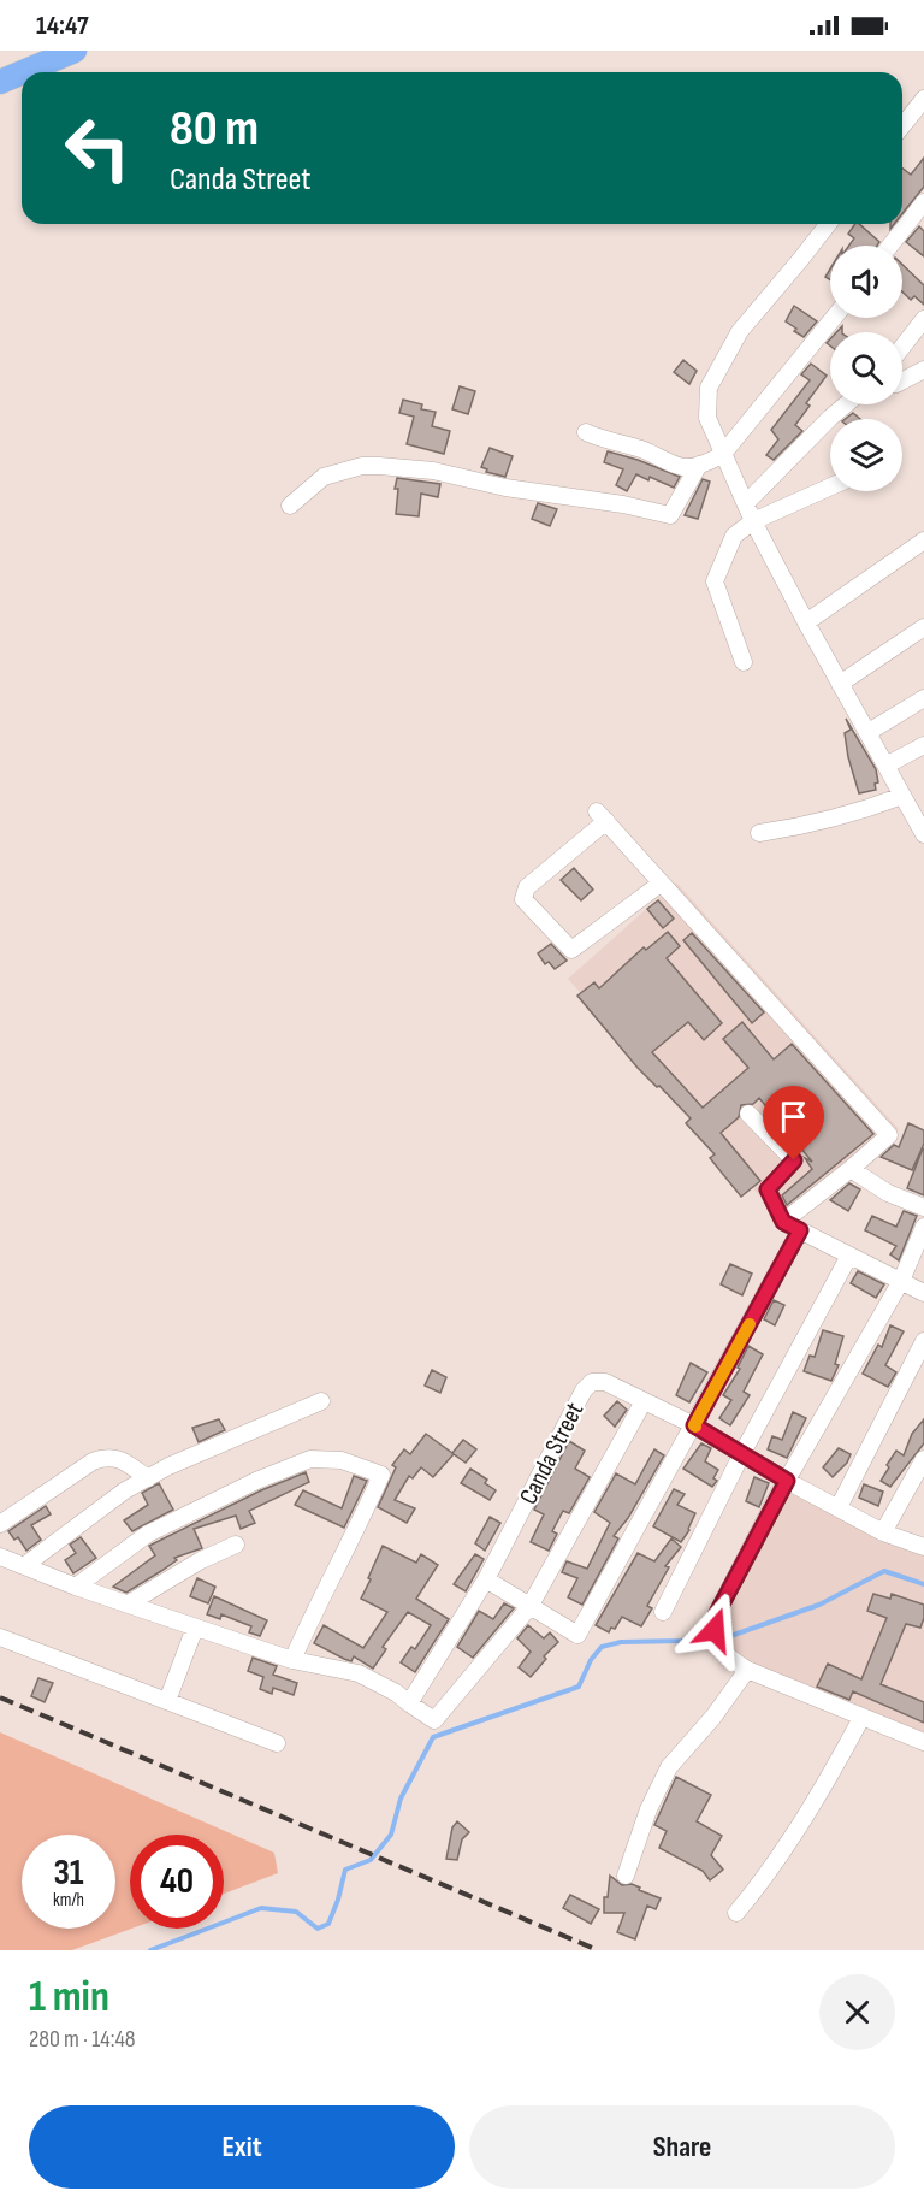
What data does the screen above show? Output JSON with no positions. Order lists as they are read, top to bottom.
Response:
{
  "streets": {
    "street": ["Canda Street"]
  },
  "page": {
    "status": "14:47",
    "turn": ["80 m", "Canda Street"],
    "speed": "31 km/h",
    "limit": "40",
    "heading": ["1 min", "280 m · 14:48"],
    "buttons": ["Exit", "Share"]
  }
}
